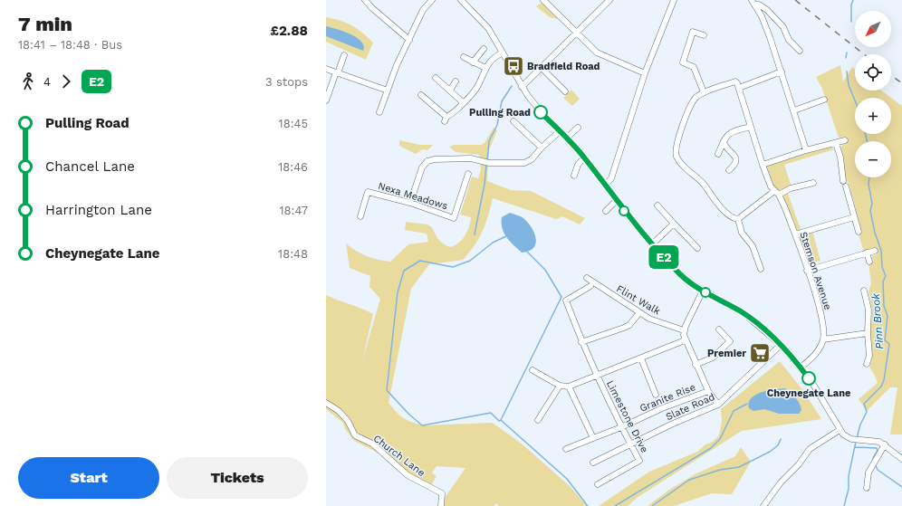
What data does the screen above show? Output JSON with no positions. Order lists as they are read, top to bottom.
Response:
{
  "streets": {
    "street": [
      "Nexa Meadows",
      "Stemson Avenue",
      "Flint Walk",
      "Granite Rise",
      "Slate Road",
      "Limestone Drive",
      "Church Lane"
    ]
  },
  "crossings": [
    ["Granite Rise", "Limestone Drive"],
    ["Slate Road", "Limestone Drive"]
  ],
  "water": ["Pinn Brook"],
  "places": {
    "bus stop": ["Bradfield Road"],
    "other": ["Pulling Road", "Cheynegate Lane"],
    "supermarket": ["Premier"]
  },
  "lines": ["bus line E2"],
  "north": "bottom left",
  "page": {
    "heading": ["7 min", "18:41 – 18:48 · Bus", "£2.88"],
    "on_map": "E2",
    "map_buttons": ["+", "−"],
    "legs": ["4", "E2", "3 stops"],
    "list": [
      {
        "name": "Pulling Road",
        "value": "18:45"
      },
      {
        "name": "Chancel Lane",
        "value": "18:46"
      },
      {
        "name": "Harrington Lane",
        "value": "18:47"
      },
      {
        "name": "Cheynegate Lane",
        "value": "18:48"
      }
    ],
    "buttons": ["Start", "Tickets"]
  }
}
